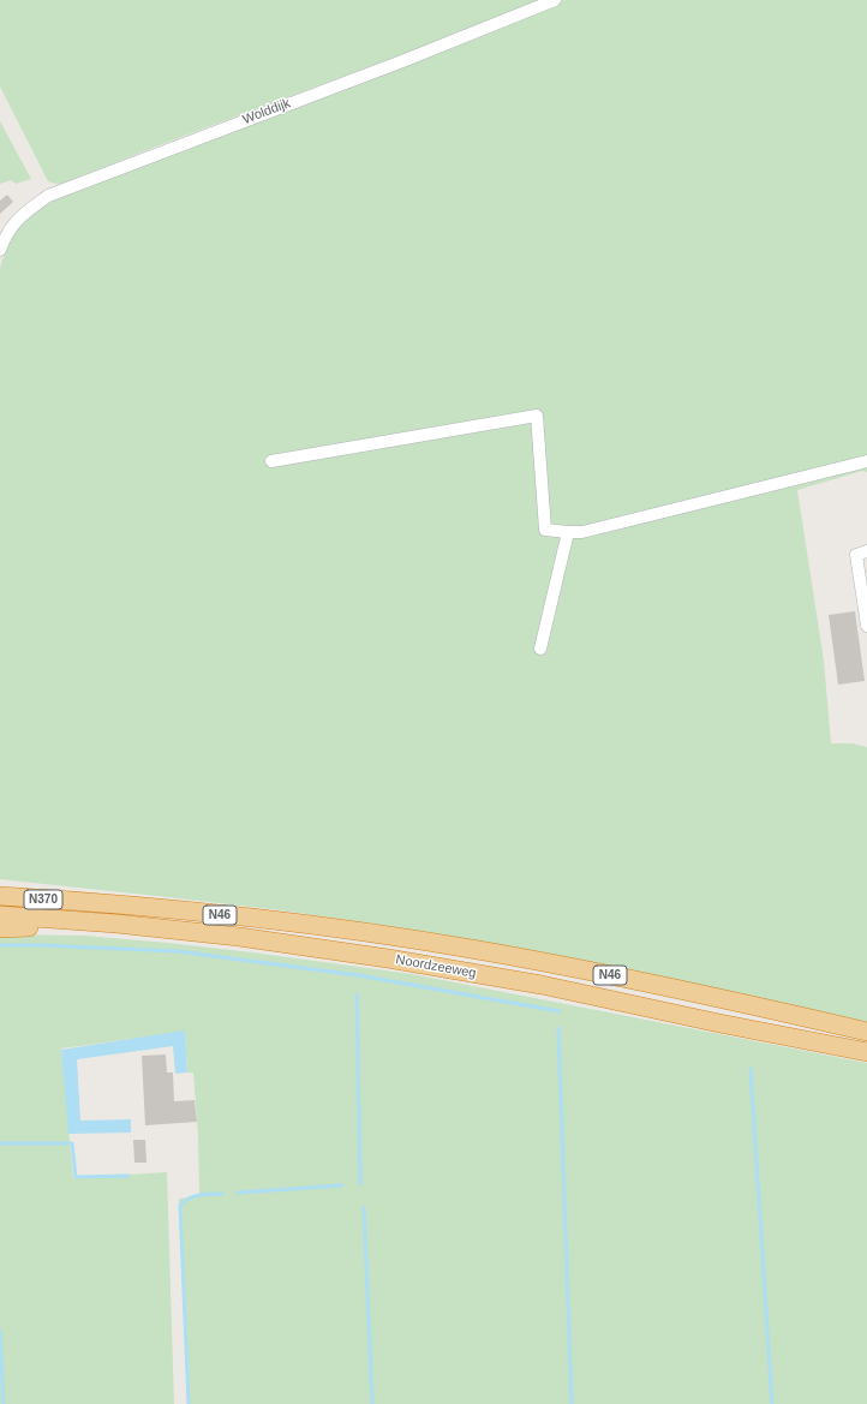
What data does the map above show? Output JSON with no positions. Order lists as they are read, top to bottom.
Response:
{
  "streets": {
    "highway": ["N370", "N46", "Noordzeeweg"],
    "street": ["Wolddijk"]
  },
  "crossings": [
    ["N46", "Noordzeeweg"]
  ]
}
